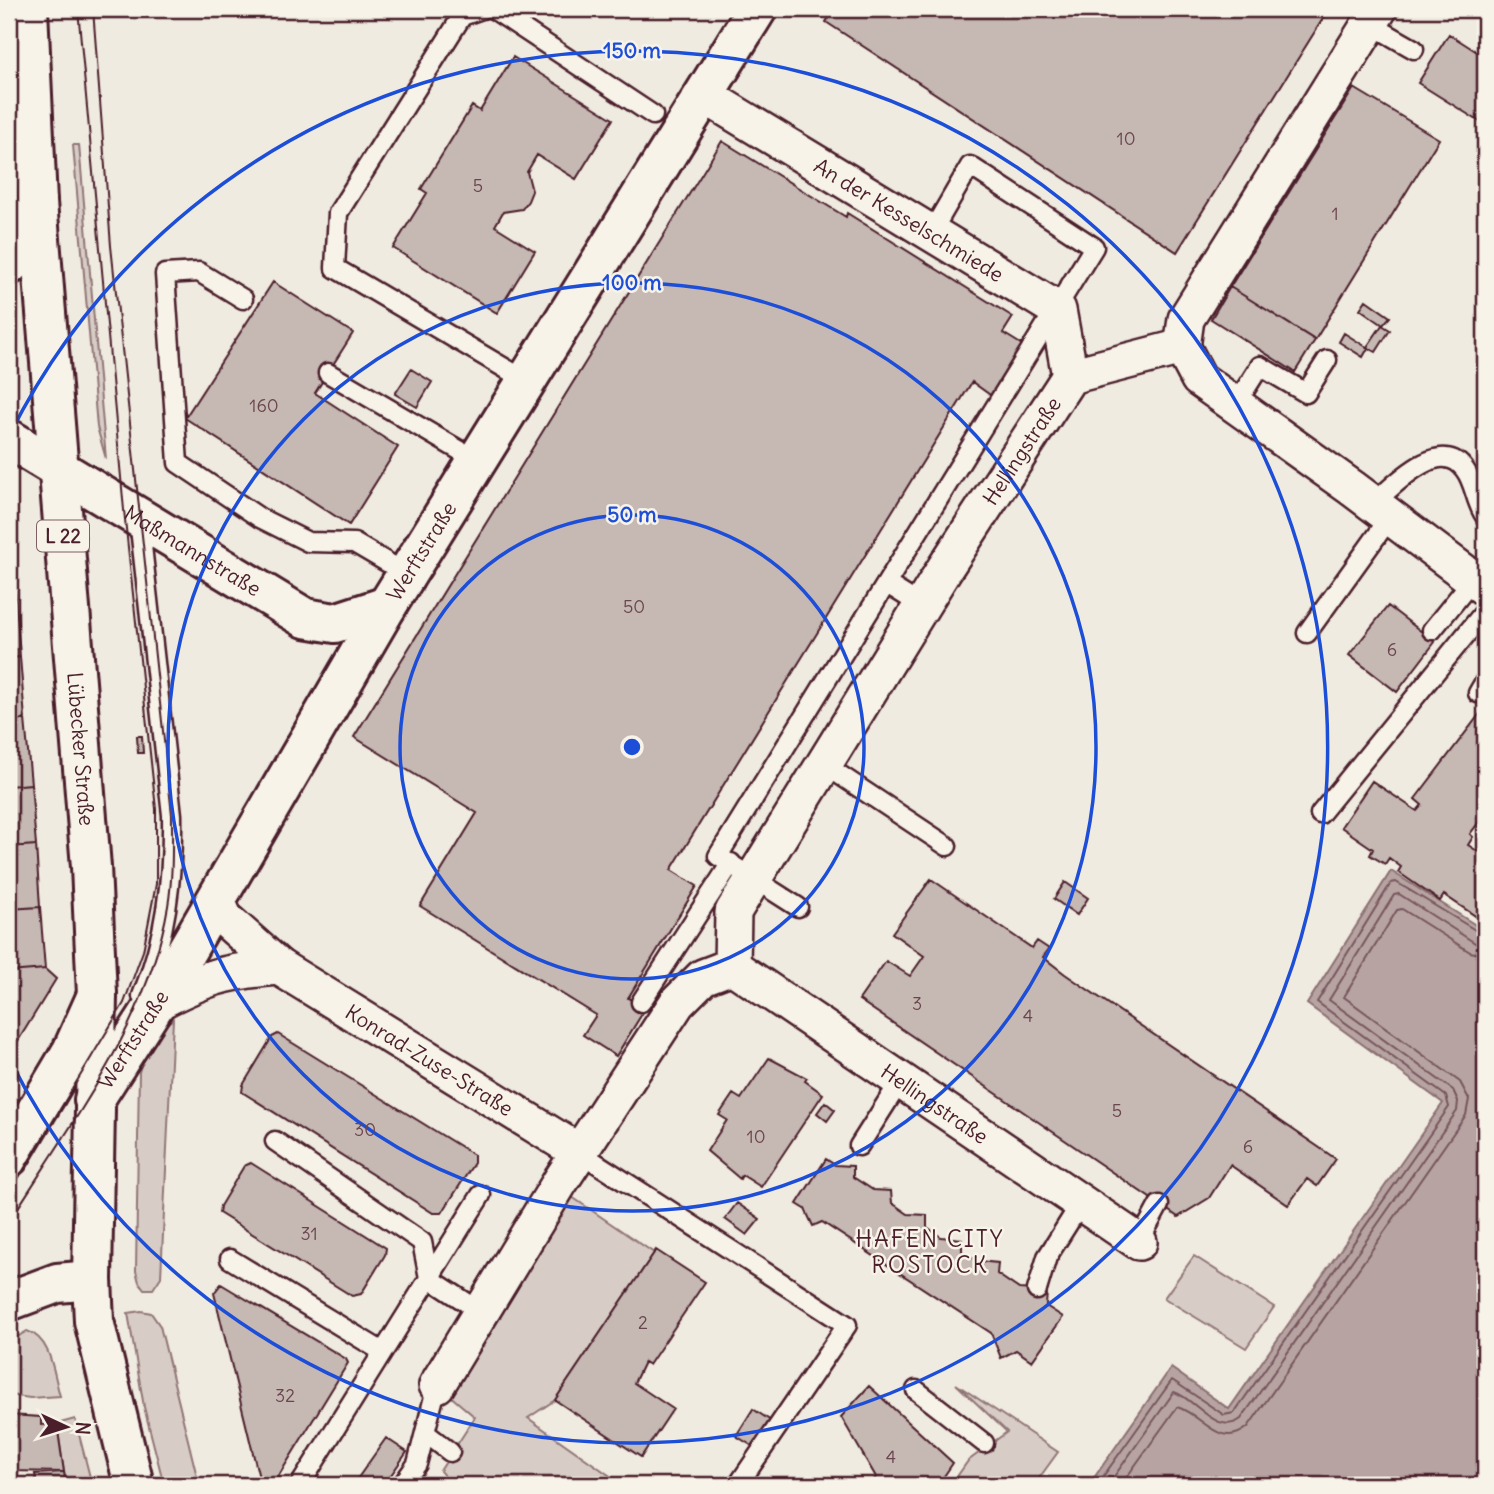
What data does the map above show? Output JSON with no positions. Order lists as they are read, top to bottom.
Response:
{
  "streets": {
    "street": [
      "An der Kesselschmiede",
      "Hellingstraße",
      "L 22",
      "Maßmannstraße",
      "Werftstraße",
      "Lübecker Straße",
      "Konrad-Zuse-Straße"
    ]
  },
  "crossings": [
    ["An der Kesselschmiede", "Werftstraße"],
    ["Maßmannstraße", "Werftstraße"],
    ["Maßmannstraße", "Lübecker Straße"],
    ["Werftstraße", "Lübecker Straße"],
    ["Werftstraße", "Konrad-Zuse-Straße"]
  ],
  "districts": ["HAFEN CITY ROSTOCK"],
  "house_numbers": [
    "10",
    "5",
    "1",
    "160",
    "50",
    "6",
    "3",
    "4",
    "5",
    "30",
    "10",
    "6",
    "31",
    "2",
    "32",
    "4"
  ],
  "north": "right",
  "rings": ["150 m", "100 m", "50 m"]
}
